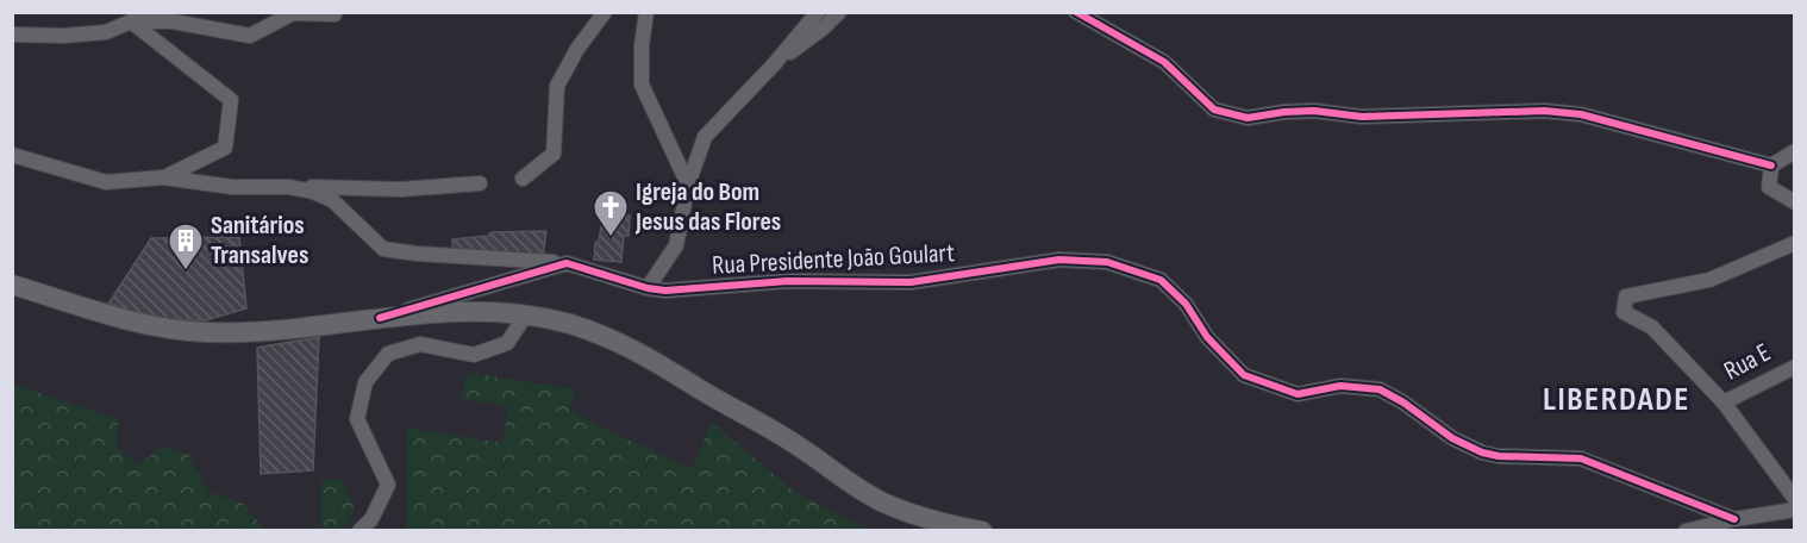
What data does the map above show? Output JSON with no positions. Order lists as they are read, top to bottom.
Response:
{
  "streets": {
    "street": ["Rua Presidente João Goulart", "Rua E"]
  },
  "districts": ["LIBERDADE"],
  "places": {
    "church": ["Igreja do Bom Jesus das Flores"],
    "building": ["Sanitários Transalves"]
  }
}
